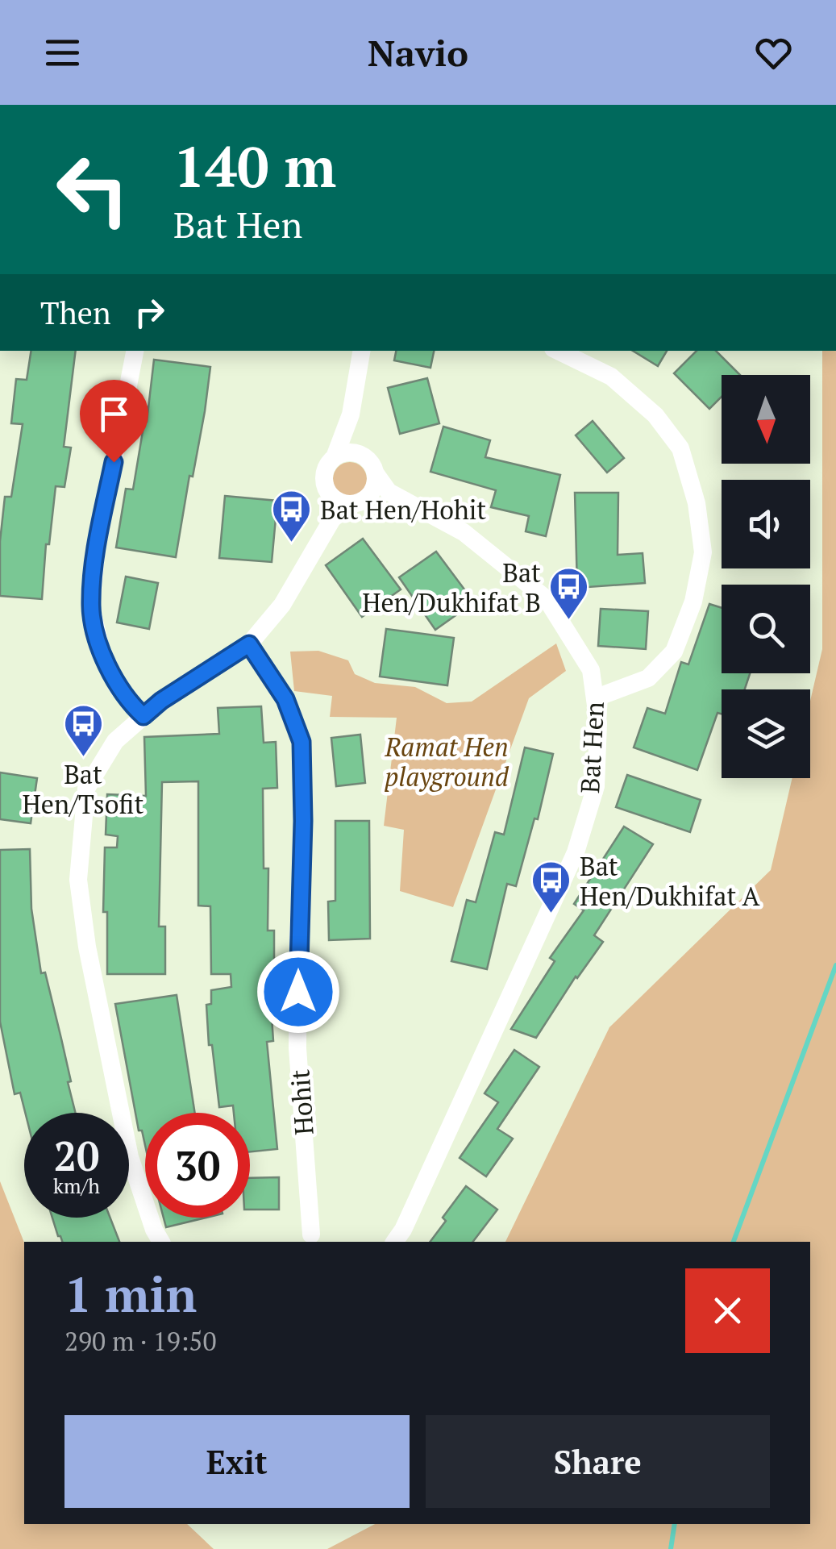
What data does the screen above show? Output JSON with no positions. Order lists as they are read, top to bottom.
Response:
{
  "streets": {
    "street": ["Bat Hen", "Hohit"]
  },
  "parks": ["Ramat Hen playground"],
  "places": {
    "bus stop": [
      "Bat Hen/Hohit",
      "Bat Hen/Dukhifat B",
      "Bat Hen/Tsofit",
      "Bat Hen/Dukhifat A"
    ]
  },
  "north": "bottom",
  "page": {
    "header": "Navio",
    "turn": ["140 m", "Bat Hen"],
    "then": "Then",
    "speed": "20 km/h",
    "limit": "30",
    "heading": ["1 min", "290 m · 19:50"],
    "buttons": ["Exit", "Share"]
  }
}
